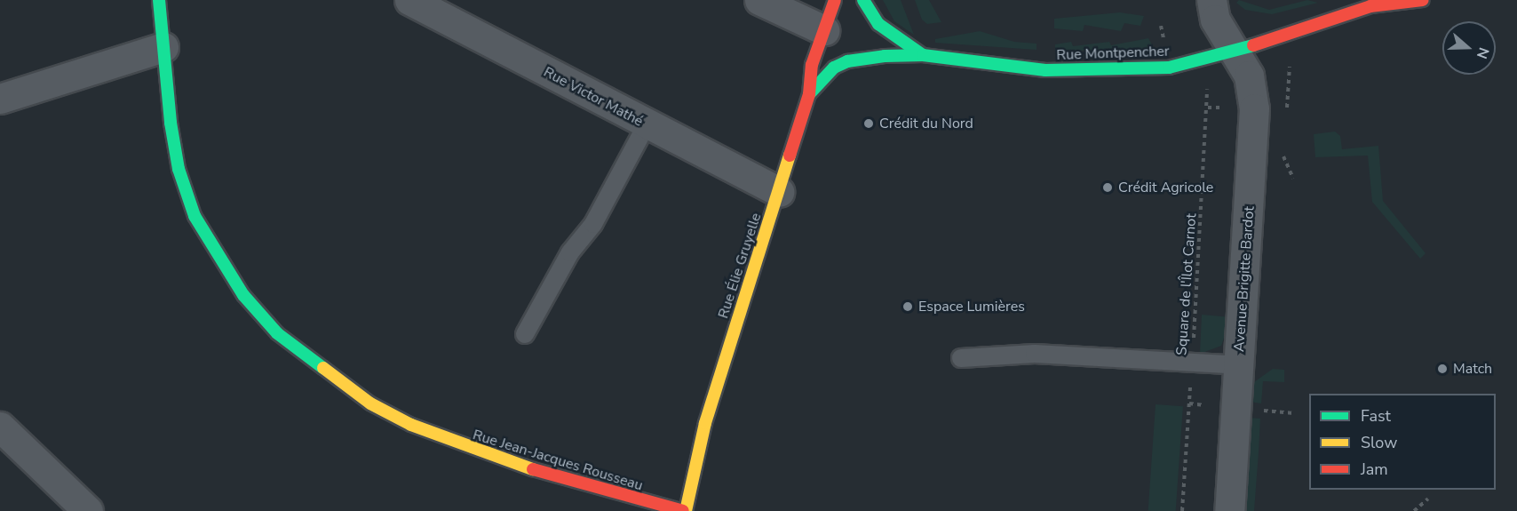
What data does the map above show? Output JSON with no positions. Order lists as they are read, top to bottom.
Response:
{
  "streets": {
    "main road": ["Rue Montpencher", "Rue Élie Gruyelle", "Rue Jean-Jacques Rousseau"],
    "street": ["Rue Victor Mathé", "Avenue Brigitte Bardot"],
    "path": ["Square de l'Îlot Carnot"]
  },
  "crossings": [
    ["Rue Montpencher", "Rue Élie Gruyelle"],
    ["Rue Montpencher", "Avenue Brigitte Bardot"],
    ["Rue Montpencher", "Square de l'Îlot Carnot"],
    ["Rue Victor Mathé", "Rue Élie Gruyelle"],
    ["Rue Élie Gruyelle", "Rue Jean-Jacques Rousseau"]
  ],
  "places": [
    "Crédit du Nord",
    "Crédit Agricole",
    "Espace Lumières",
    "Match"
  ],
  "legend": ["Fast", "Slow", "Jam"],
  "north": "right"
}
